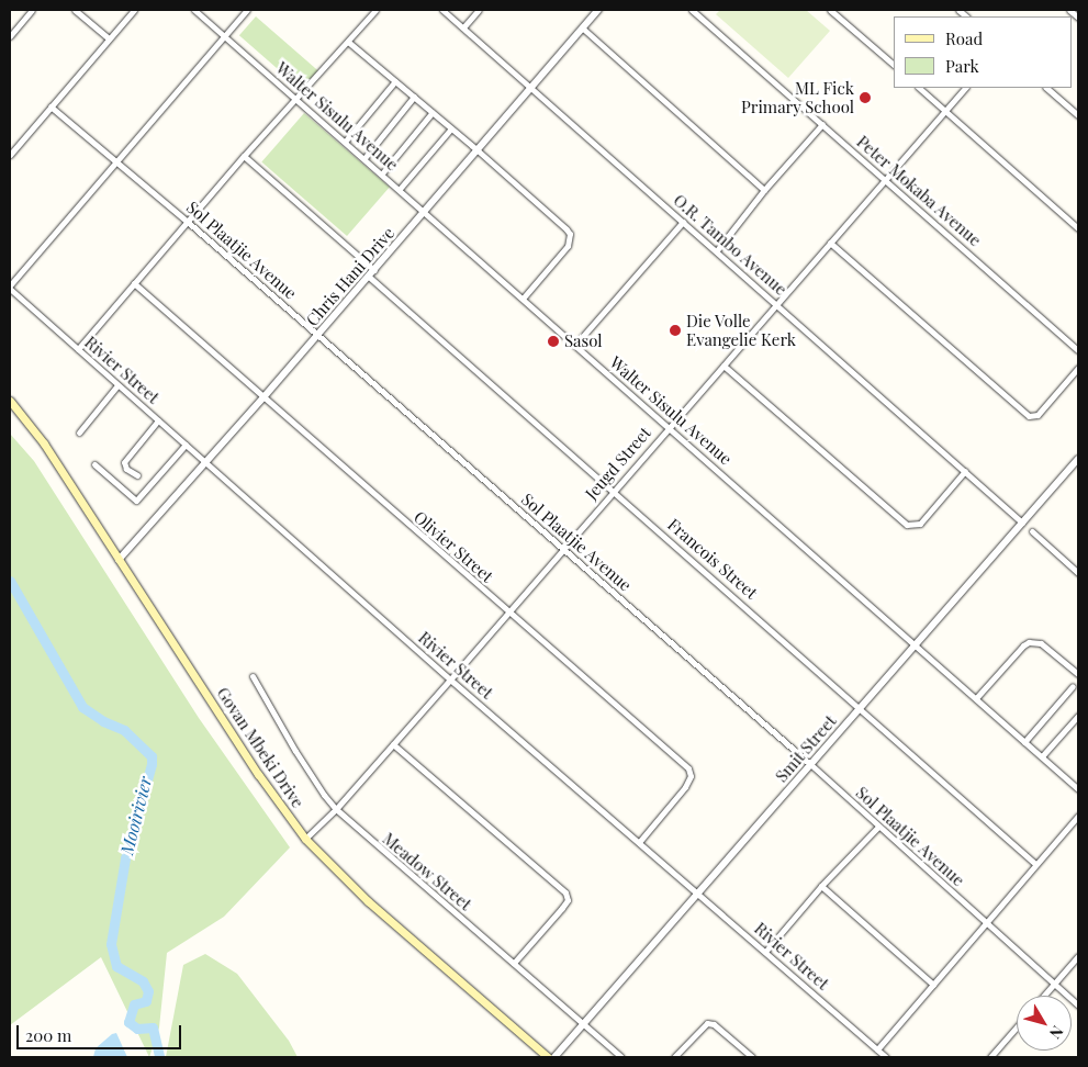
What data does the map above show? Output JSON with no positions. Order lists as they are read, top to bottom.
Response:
{
  "streets": {
    "main road": ["Govan Mbeki Drive"],
    "street": [
      "Walter Sisulu Avenue",
      "Peter Mokaba Avenue",
      "O.R. Tambo Avenue",
      "Sol Plaatjie Avenue",
      "Chris Hani Drive",
      "Rivier Street",
      "Jeugd Street",
      "Olivier Street",
      "Francois Street",
      "Smit Street",
      "Meadow Street"
    ]
  },
  "crossings": [
    ["Walter Sisulu Avenue", "Chris Hani Drive"],
    ["Walter Sisulu Avenue", "Jeugd Street"],
    ["Walter Sisulu Avenue", "Smit Street"],
    ["Peter Mokaba Avenue", "Jeugd Street"],
    ["O.R. Tambo Avenue", "Chris Hani Drive"],
    ["O.R. Tambo Avenue", "Jeugd Street"],
    ["O.R. Tambo Avenue", "Smit Street"],
    ["Sol Plaatjie Avenue", "Chris Hani Drive"],
    ["Sol Plaatjie Avenue", "Jeugd Street"],
    ["Sol Plaatjie Avenue", "Smit Street"],
    ["Chris Hani Drive", "Rivier Street"],
    ["Chris Hani Drive", "Olivier Street"],
    ["Chris Hani Drive", "Francois Street"],
    ["Chris Hani Drive", "Govan Mbeki Drive"],
    ["Rivier Street", "Jeugd Street"],
    ["Rivier Street", "Olivier Street"],
    ["Rivier Street", "Smit Street"],
    ["Jeugd Street", "Olivier Street"],
    ["Jeugd Street", "Francois Street"],
    ["Jeugd Street", "Govan Mbeki Drive"],
    ["Jeugd Street", "Meadow Street"],
    ["Francois Street", "Smit Street"],
    ["Smit Street", "Meadow Street"]
  ],
  "water": ["Mooirivier"],
  "places": ["ML Fick Primary School", "Die Volle Evangelie Kerk", "Sasol"],
  "legend": ["Road", "Park"],
  "scale_bar": "200 m",
  "north": "bottom right"
}
